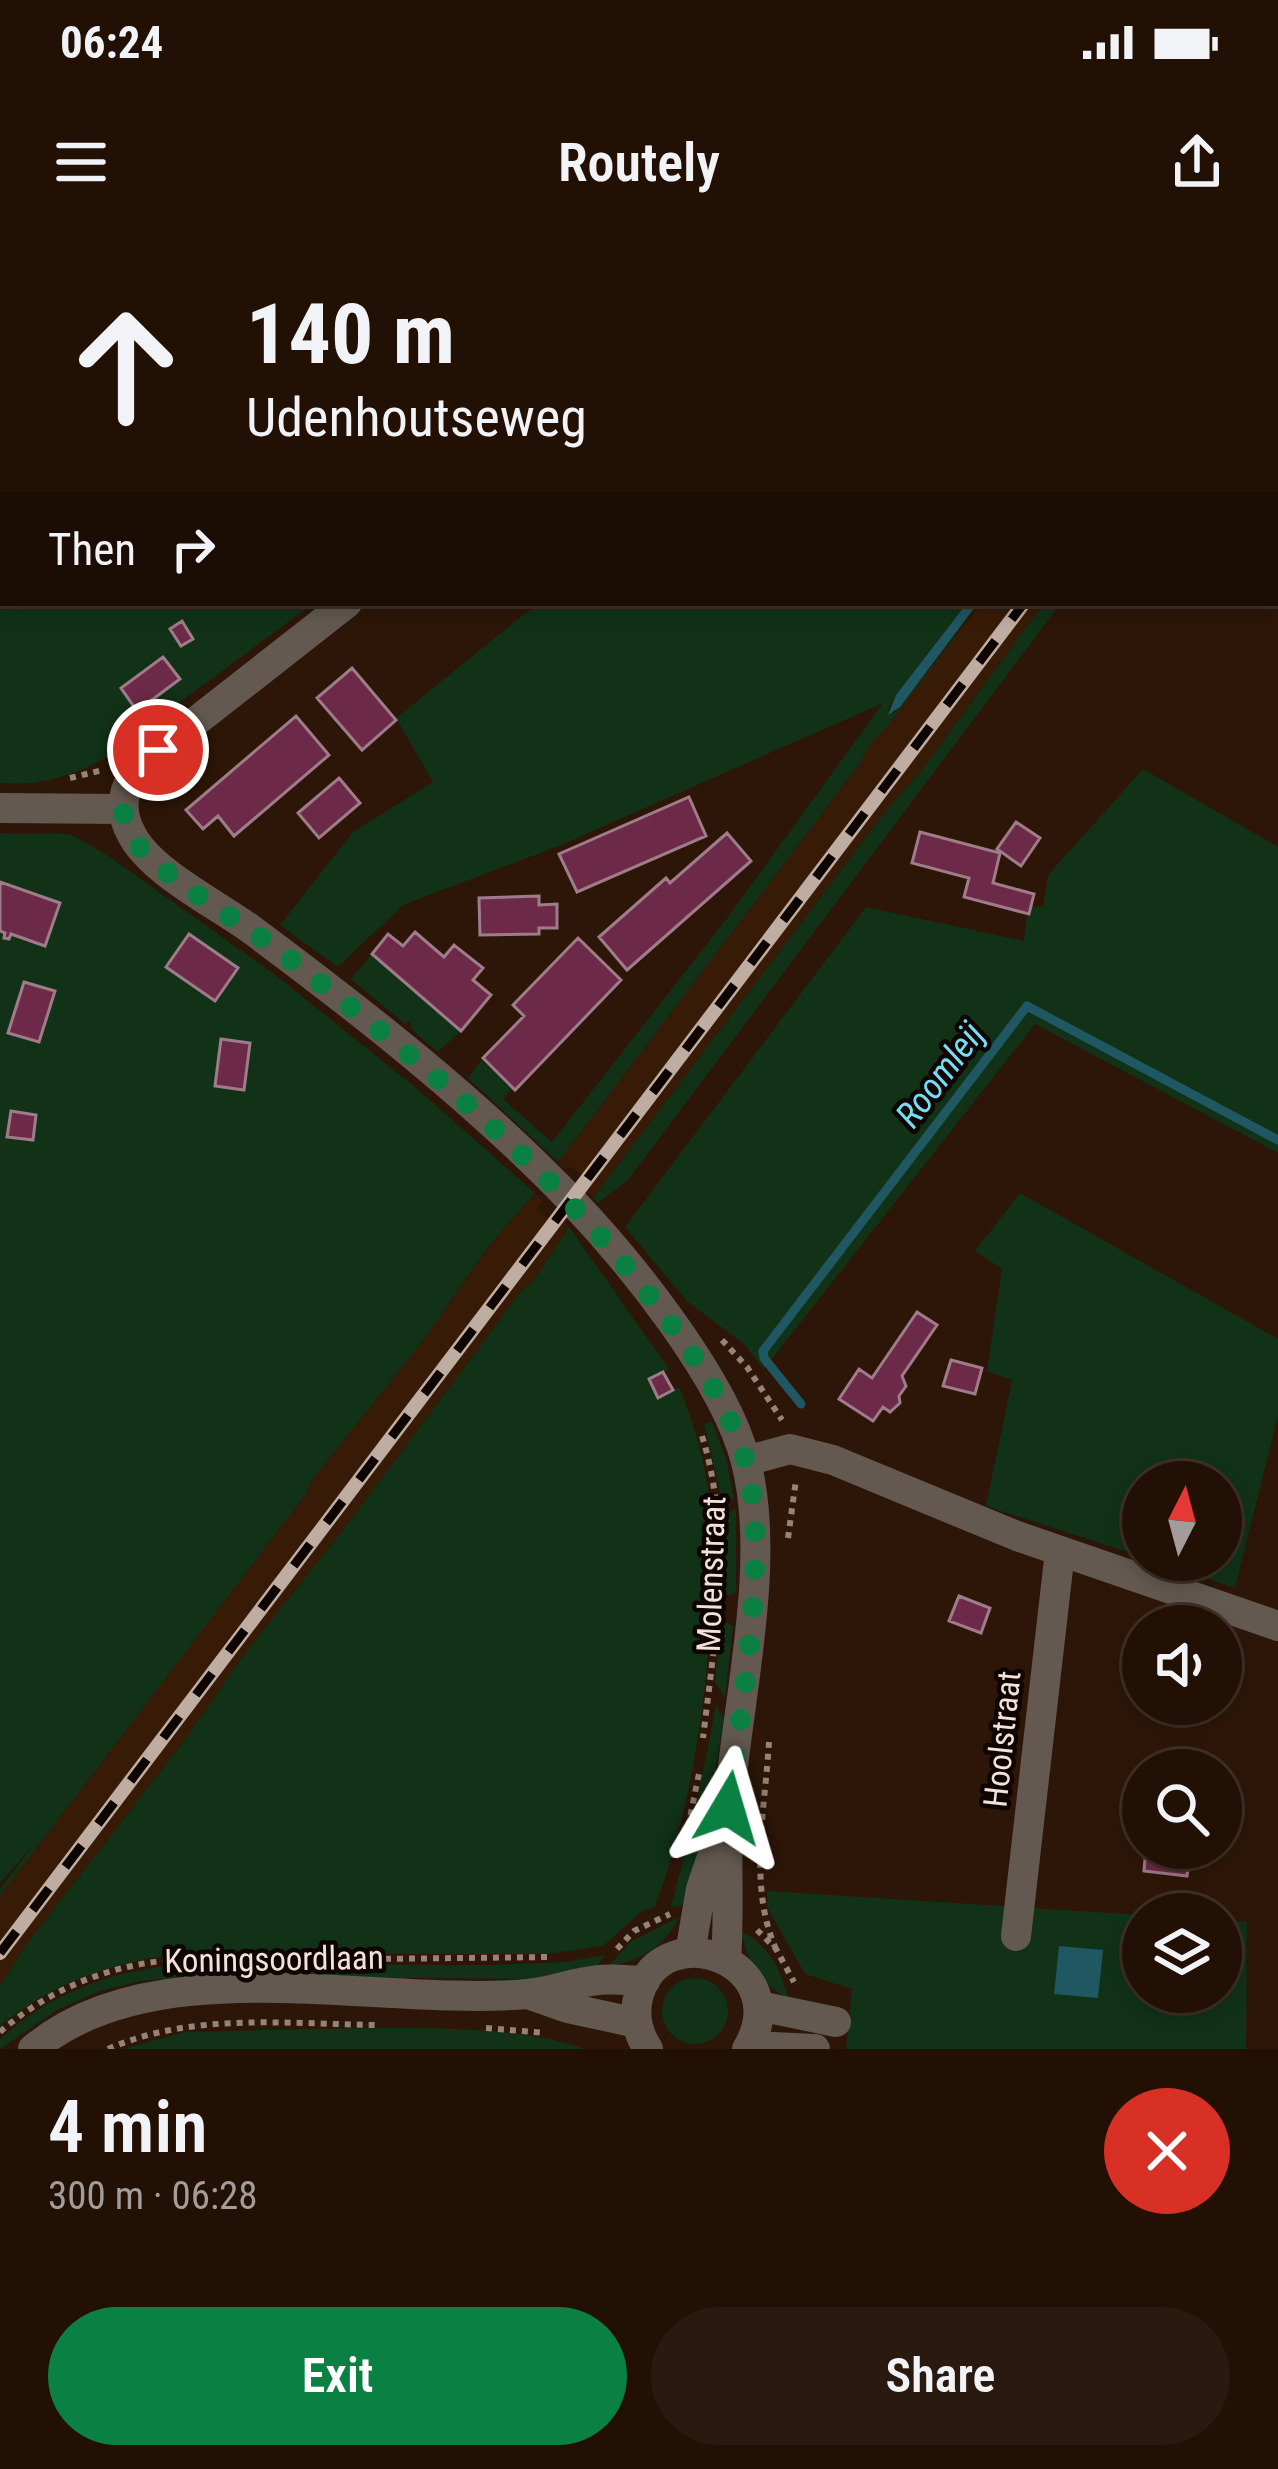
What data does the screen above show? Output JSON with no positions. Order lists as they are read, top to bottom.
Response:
{
  "streets": {
    "street": ["Molenstraat", "Hoolstraat", "Koningsoordlaan"]
  },
  "water": ["Roomleij"],
  "north": "top",
  "page": {
    "status": "06:24",
    "header": "Routely",
    "turn": ["140 m", "Udenhoutseweg"],
    "then": "Then",
    "heading": ["4 min", "300 m · 06:28"],
    "buttons": ["Exit", "Share"]
  }
}
